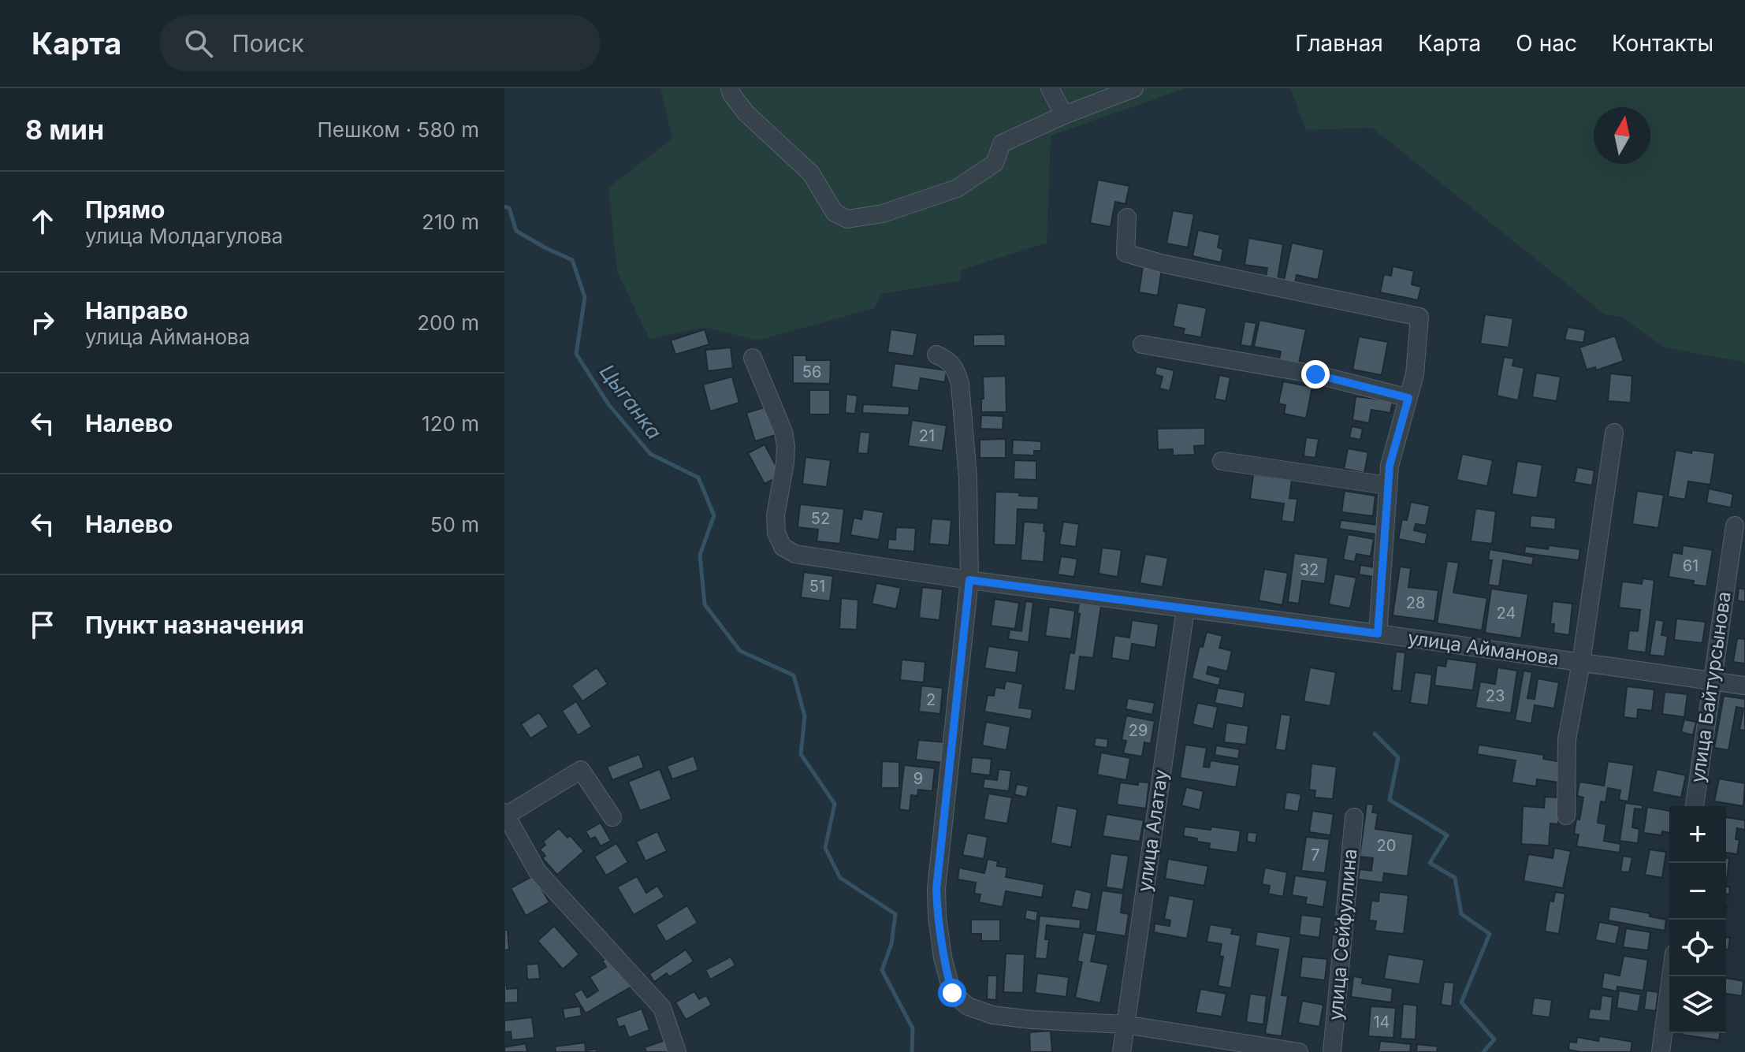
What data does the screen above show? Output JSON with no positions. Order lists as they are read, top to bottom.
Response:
{
  "streets": {
    "street": [
      "улица Айманова",
      "улица Байтурсынова",
      "улица Алатау",
      "улица Сейфуллина"
    ]
  },
  "crossings": [
    ["улица Айманова", "улица Байтурсынова"],
    ["улица Айманова", "улица Алатау"]
  ],
  "water": ["Цыганка"],
  "house_numbers": [
    "56",
    "21",
    "52",
    "61",
    "32",
    "51",
    "28",
    "24",
    "23",
    "2",
    "29",
    "9",
    "20",
    "7",
    "14"
  ],
  "north": "top",
  "page": {
    "header": "Карта",
    "search": "Поиск",
    "nav": [
      "Главная",
      "Карта",
      "О нас",
      "Контакты"
    ],
    "heading": ["8 мин", "Пешком · 580 m"],
    "list": [
      ["Прямо", "улица Молдагулова", "210 m"],
      ["Направо", "улица Айманова", "200 m"],
      ["Налево", "120 m"],
      ["Налево", "50 m"],
      "Пункт назначения"
    ],
    "map_buttons": ["+", "−"]
  }
}
